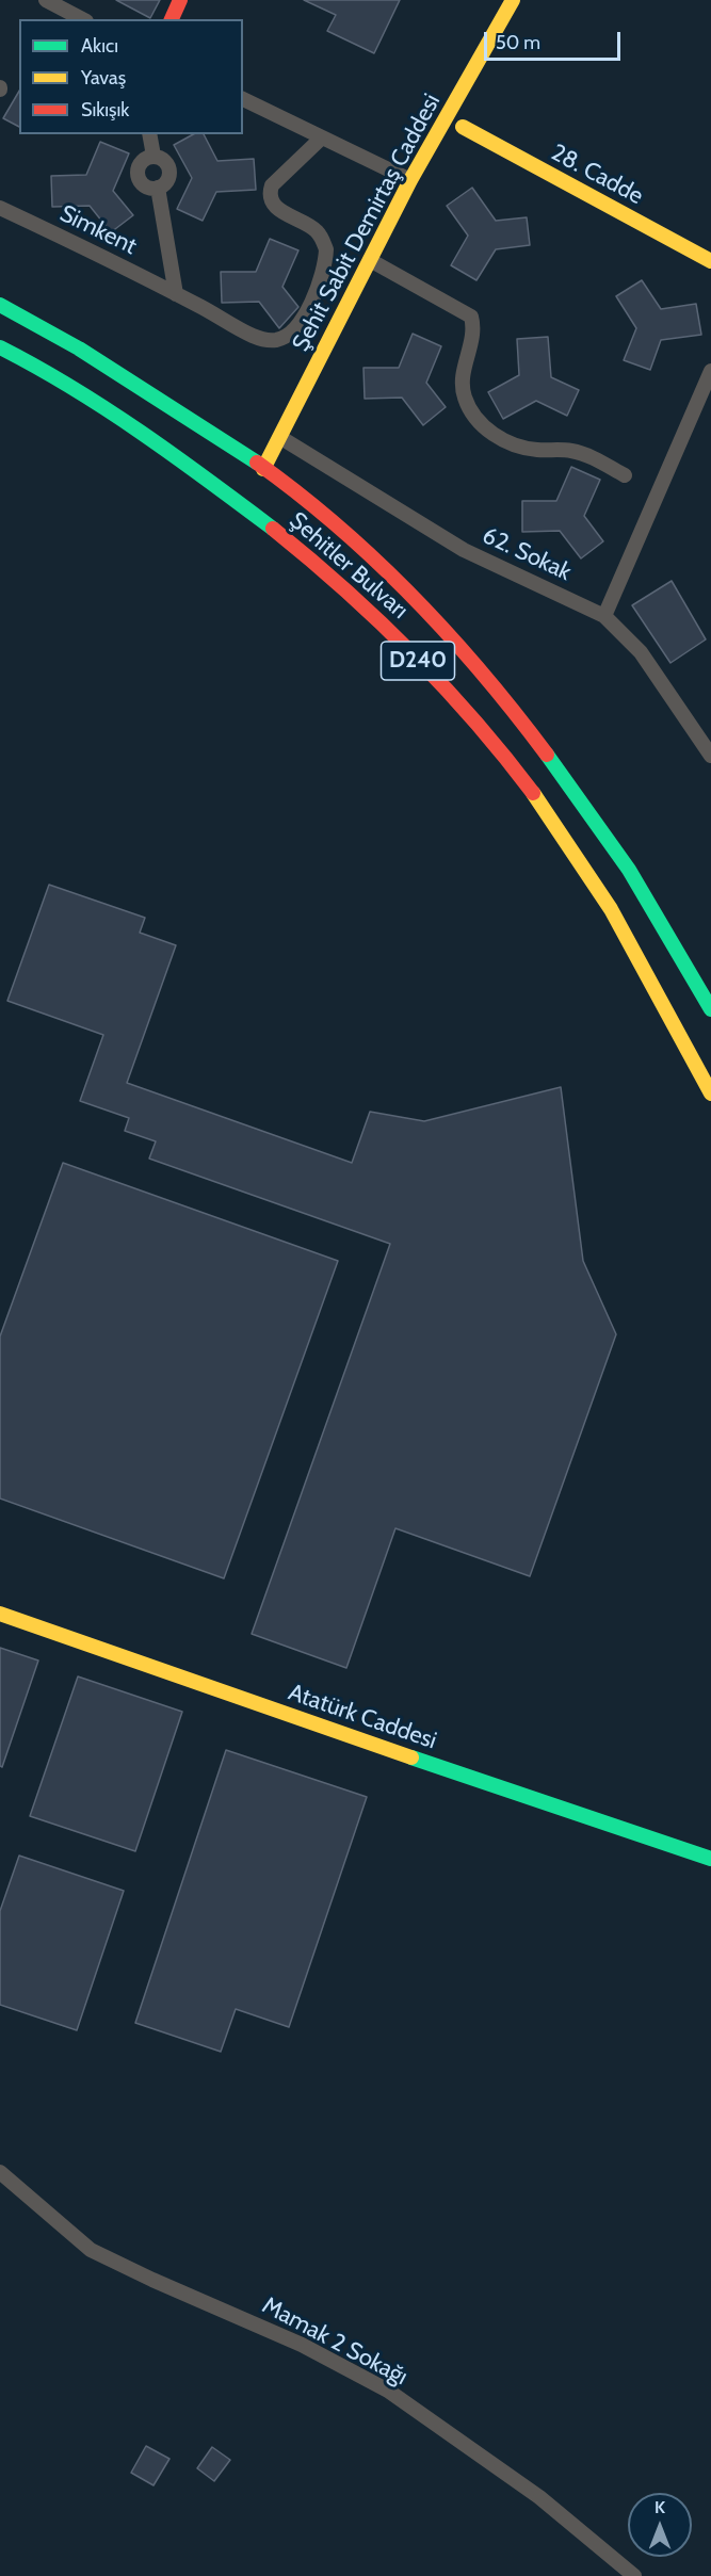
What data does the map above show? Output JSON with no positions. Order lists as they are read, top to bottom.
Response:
{
  "streets": {
    "main road": [
      "28. Cadde",
      "Şehit Sabit Demirtaş Caddesi",
      "Şehitler Bulvarı",
      "D240",
      "Atatürk Caddesi"
    ],
    "street": ["Simkent", "62. Sokak", "Mamak 2 Sokağı"]
  },
  "crossings": [
    ["Şehit Sabit Demirtaş Caddesi", "62. Sokak"],
    ["Şehit Sabit Demirtaş Caddesi", "Şehitler Bulvarı"]
  ],
  "legend": ["Akıcı", "Yavaş", "Sıkışık"],
  "scale_bar": "50 m",
  "north": "top"
}
